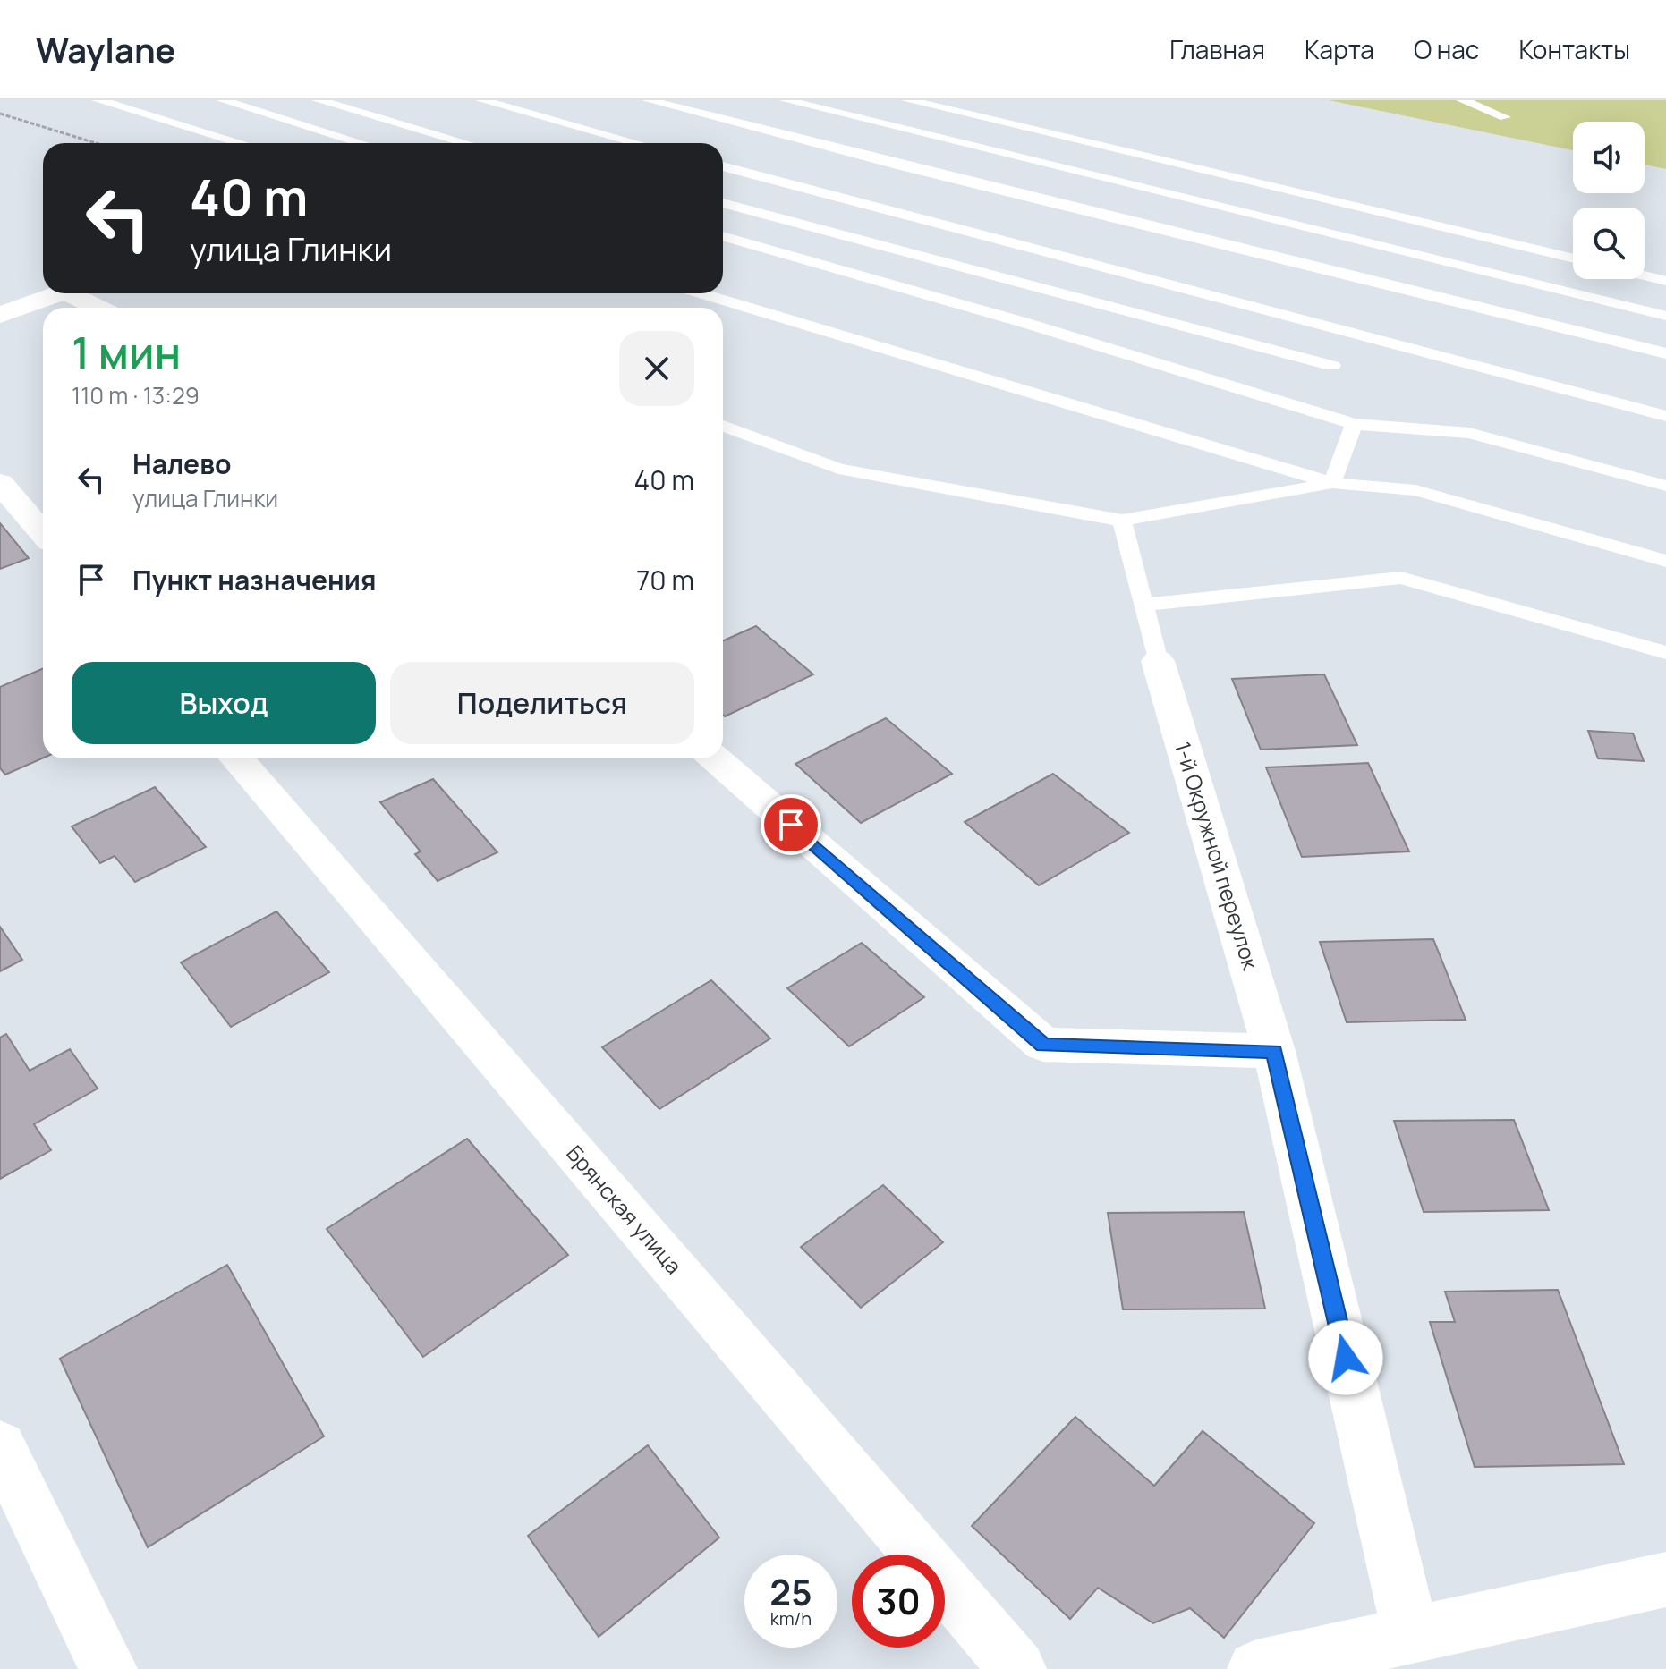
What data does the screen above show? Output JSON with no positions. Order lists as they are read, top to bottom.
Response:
{
  "streets": {
    "street": ["1-й Окружной переулок", "Брянская улица"]
  },
  "page": {
    "header": "Waylane",
    "nav": [
      "Главная",
      "Карта",
      "О нас",
      "Контакты"
    ],
    "turn": ["40 m", "улица Глинки"],
    "heading": ["1 мин", "110 m · 13:29"],
    "list": [
      {
        "name": "Налево",
        "note": "улица Глинки",
        "value": "40 m"
      },
      {
        "name": "Пункт назначения",
        "value": "70 m"
      }
    ],
    "buttons": ["Выход", "Поделиться"],
    "speed": "25 km/h",
    "limit": "30"
  }
}
